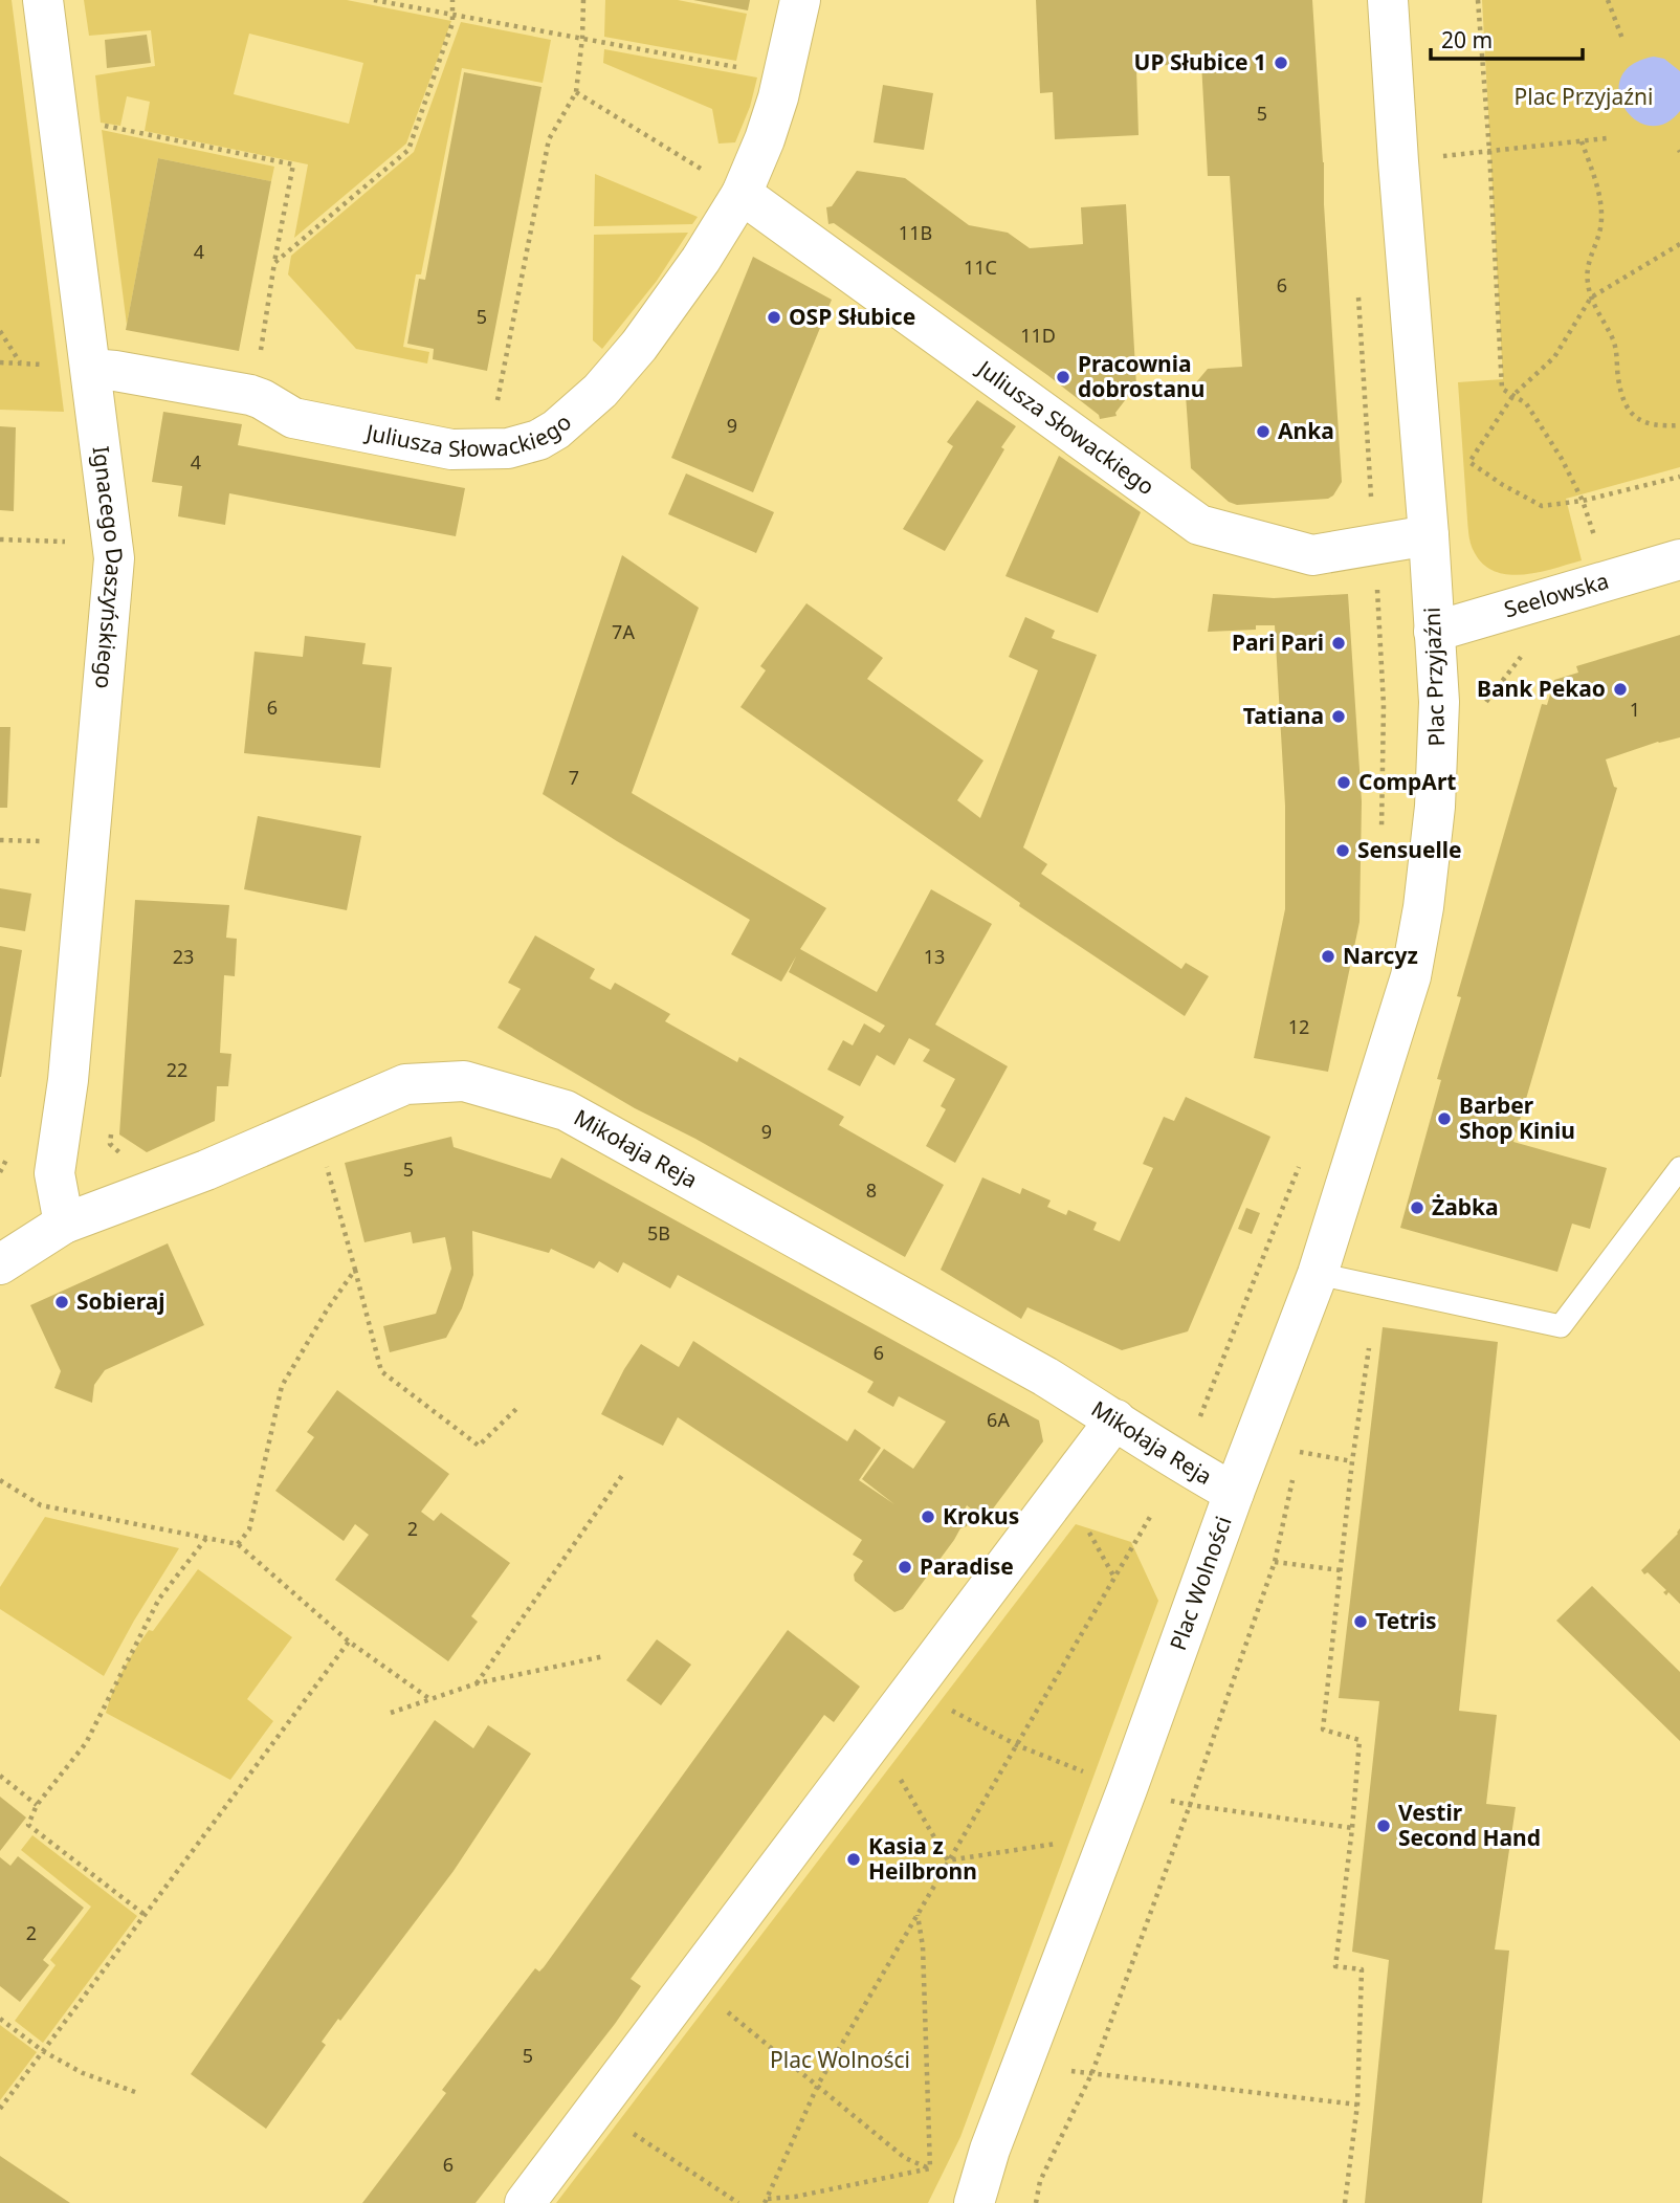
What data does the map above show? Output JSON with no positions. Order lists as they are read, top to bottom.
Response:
{
  "streets": {
    "street": [
      "Juliusza Słowackiego",
      "Ignacego Daszyńskiego",
      "Seelowska",
      "Plac Przyjaźni",
      "Mikołaja Reja",
      "Plac Wolności"
    ]
  },
  "crossings": [
    ["Juliusza Słowackiego", "Ignacego Daszyńskiego"],
    ["Juliusza Słowackiego", "Plac Przyjaźni"],
    ["Ignacego Daszyńskiego", "Mikołaja Reja"],
    ["Seelowska", "Plac Przyjaźni"],
    ["Plac Przyjaźni", "Plac Wolności"],
    ["Mikołaja Reja", "Plac Wolności"]
  ],
  "parks": ["Plac Przyjaźni", "Plac Wolności"],
  "places": [
    "UP Słubice 1",
    "OSP Słubice",
    "Pracownia dobrostanu",
    "Anka",
    "Pari Pari",
    "Bank Pekao",
    "Tatiana",
    "CompArt",
    "Sensuelle",
    "Narcyz",
    "Barber Shop Kiniu",
    "Żabka",
    "Sobieraj",
    "Krokus",
    "Paradise",
    "Tetris",
    "Vestir Second Hand",
    "Kasia z Heilbronn"
  ],
  "house_numbers": [
    "5",
    "11B",
    "4",
    "11C",
    "6",
    "5",
    "11D",
    "9",
    "4",
    "7A",
    "6",
    "1",
    "7",
    "23",
    "13",
    "12",
    "22",
    "9",
    "5",
    "8",
    "5B",
    "6",
    "6A",
    "2",
    "2",
    "5",
    "6"
  ],
  "scale_bar": "20 m"
}
